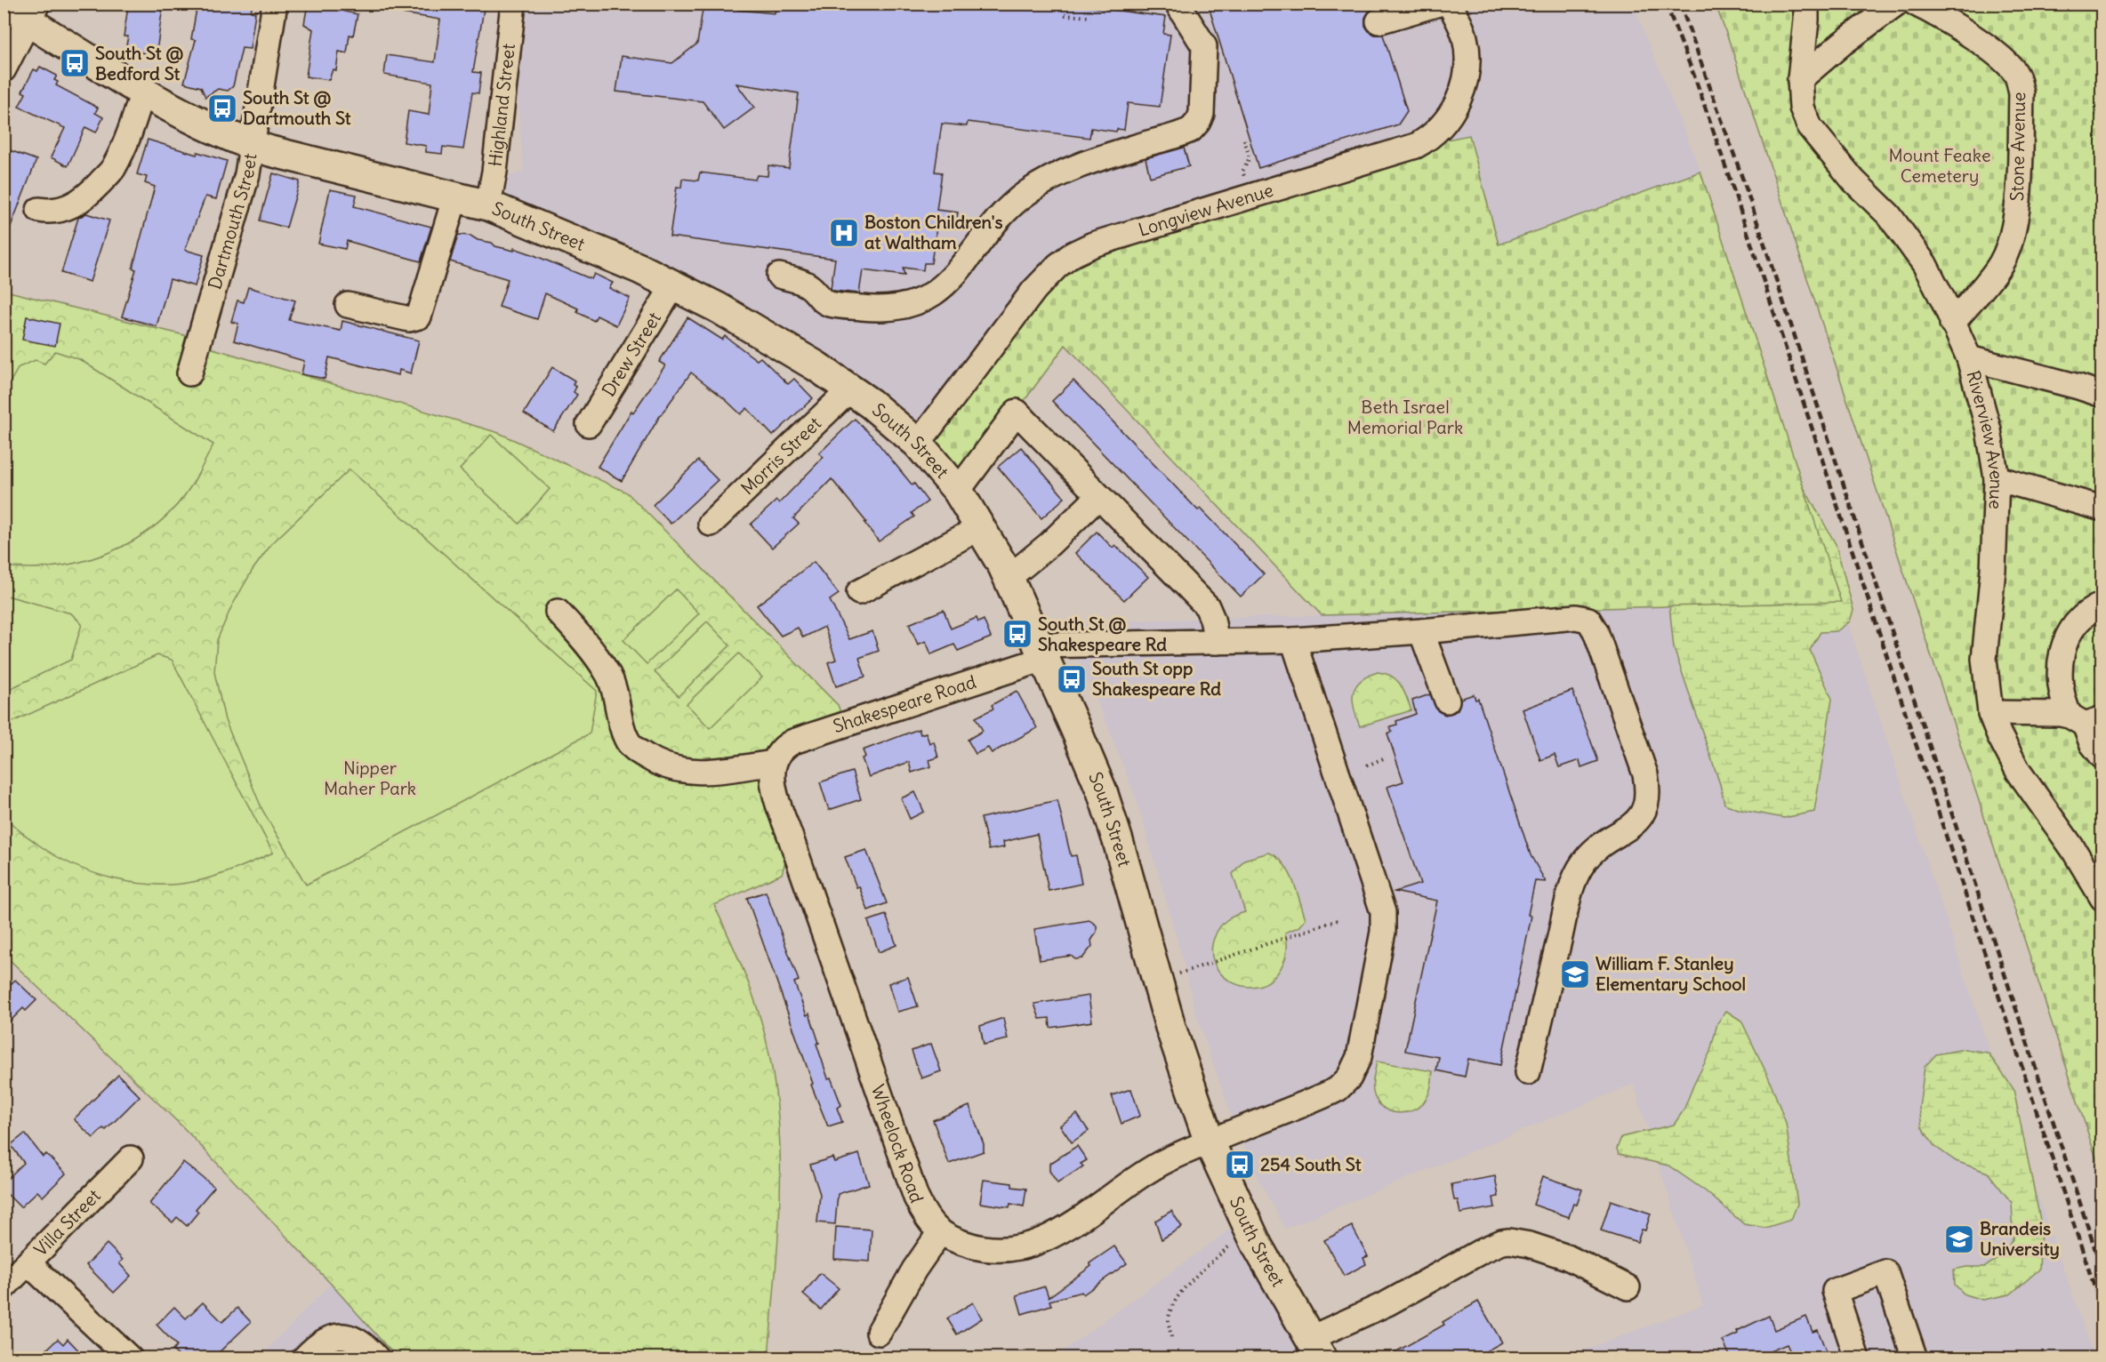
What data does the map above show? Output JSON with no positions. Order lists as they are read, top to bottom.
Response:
{
  "streets": {
    "main road": ["South Street"],
    "street": [
      "Highland Street",
      "Stone Avenue",
      "Longview Avenue",
      "Dartmouth Street",
      "Drew Street",
      "Riverview Avenue",
      "Morris Street",
      "Shakespeare Road",
      "Wheelock Road",
      "Villa Street"
    ]
  },
  "crossings": [
    ["Highland Street", "South Street"],
    ["Stone Avenue", "Riverview Avenue"],
    ["Longview Avenue", "South Street"],
    ["Dartmouth Street", "South Street"],
    ["South Street", "Drew Street"],
    ["South Street", "Morris Street"],
    ["South Street", "Shakespeare Road"],
    ["South Street", "Wheelock Road"],
    ["Shakespeare Road", "Wheelock Road"]
  ],
  "parks": ["Mount Feake Cemetery", "Beth Israel Memorial Park", "Nipper Maher Park"],
  "places": {
    "bus stop": [
      "South St @ Bedford St",
      "South St @ Dartmouth St",
      "South St @ Shakespeare Rd",
      "South St opp Shakespeare Rd",
      "254 South St"
    ],
    "hospital": ["Boston Children's at Waltham"],
    "school or university": ["William F. Stanley Elementary School", "Brandeis University"]
  }
}
